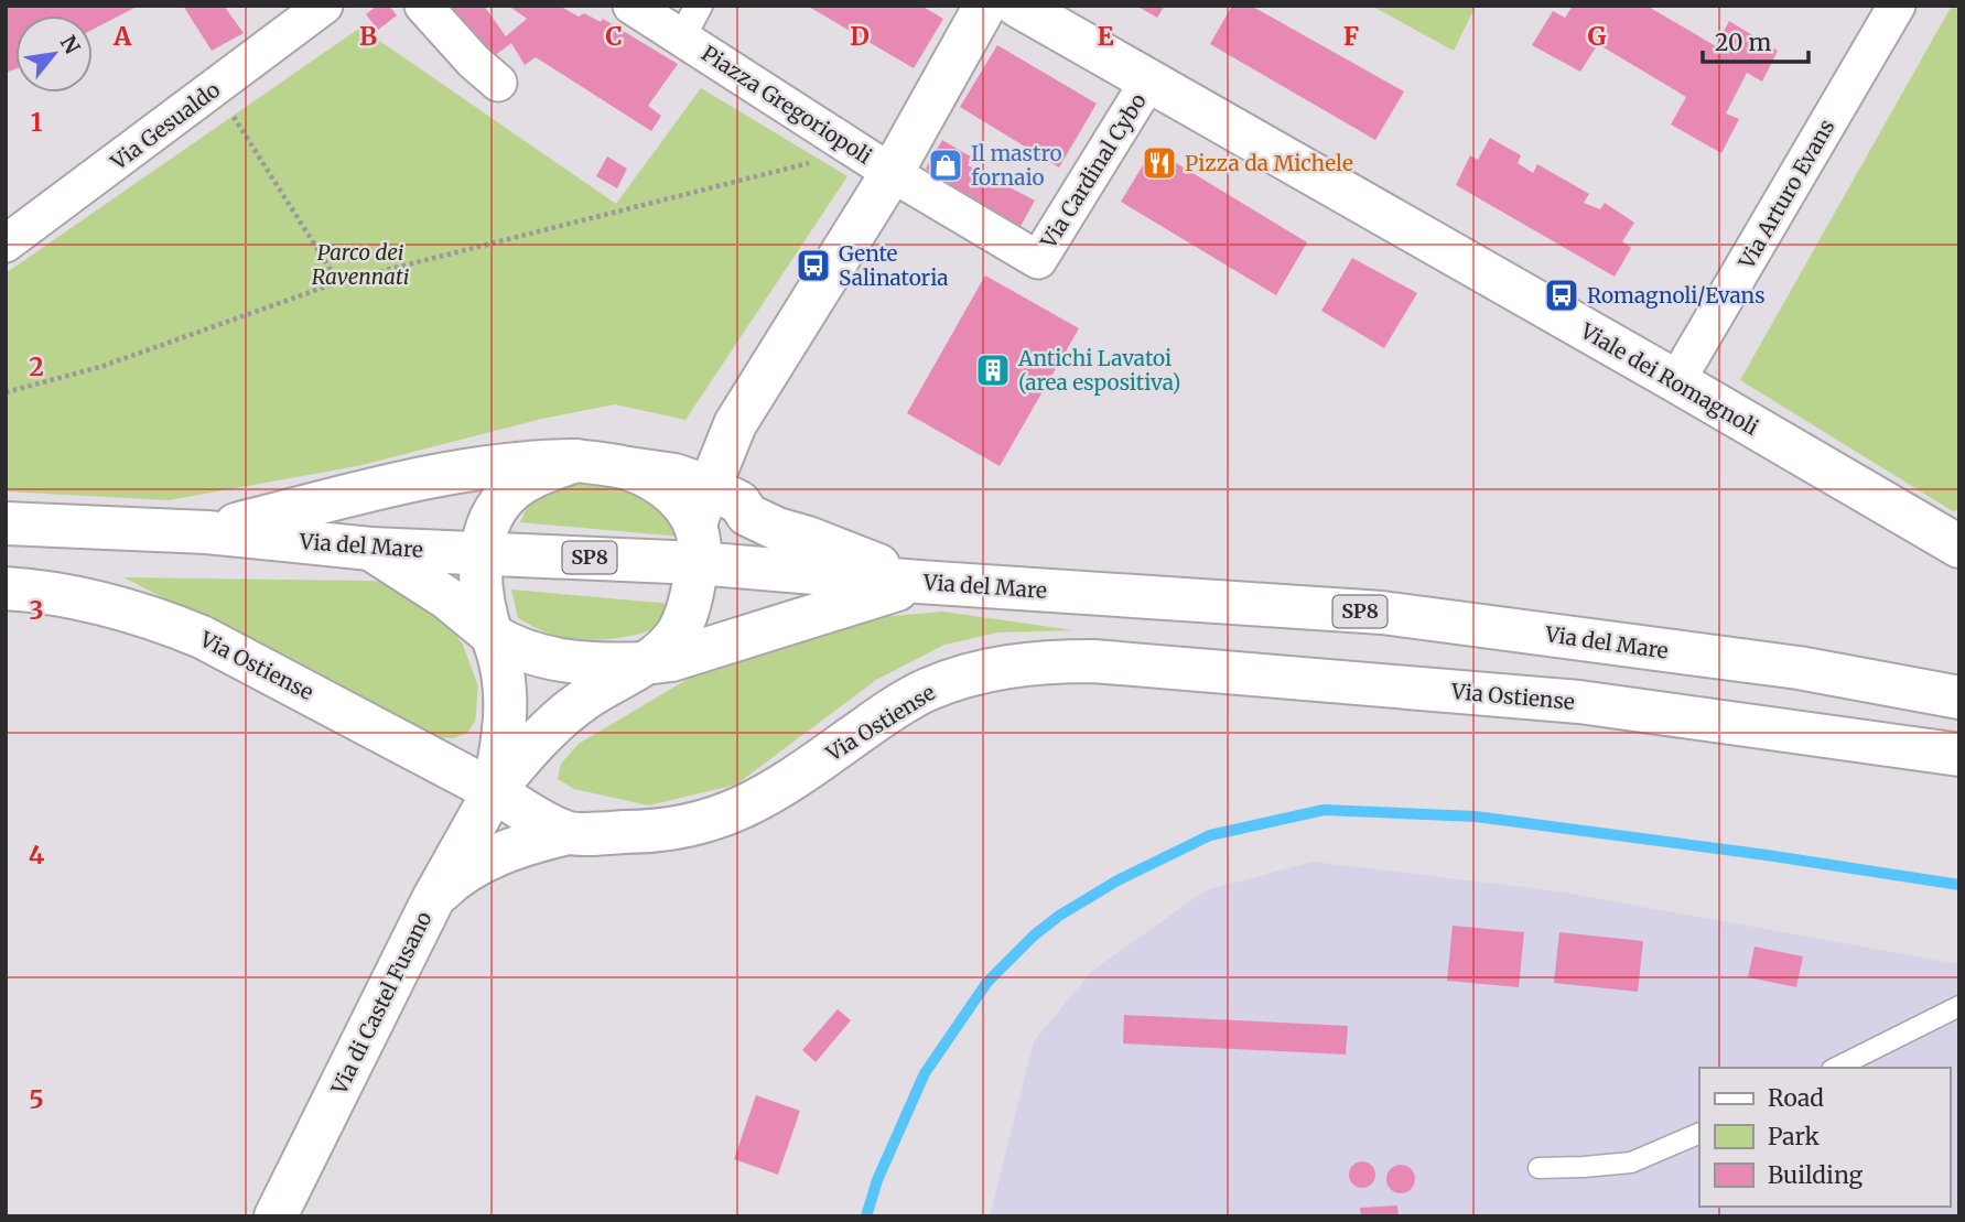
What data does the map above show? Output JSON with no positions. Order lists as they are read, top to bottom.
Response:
{
  "streets": {
    "main road": [
      "Viale dei Romagnoli",
      "Via del Mare",
      "SP8",
      "Via Ostiense",
      "Via di Castel Fusano"
    ],
    "street": [
      "Piazza Gregoriopoli",
      "Via Gesualdo",
      "Via Cardinal Cybo",
      "Via Arturo Evans"
    ]
  },
  "crossings": [
    ["Piazza Gregoriopoli", "Via Cardinal Cybo"],
    ["Via Cardinal Cybo", "Viale dei Romagnoli"],
    ["Via Arturo Evans", "Viale dei Romagnoli"],
    ["Via Ostiense", "Via di Castel Fusano"]
  ],
  "parks": ["Parco dei Ravennati"],
  "places": {
    "restaurant": ["Pizza da Michele"],
    "shop": ["Il mastro fornaio"],
    "bus stop": ["Gente Salinatoria", "Romagnoli/Evans"],
    "building": ["Antichi Lavatoi (area espositiva)"]
  },
  "legend": ["Road", "Park", "Building"],
  "scale_bar": "20 m",
  "north": "top right",
  "grid": {
    "columns": [
      "A",
      "B",
      "C",
      "D",
      "E",
      "F",
      "G"
    ],
    "rows": [
      "1",
      "2",
      "3",
      "4",
      "5"
    ]
  }
}
